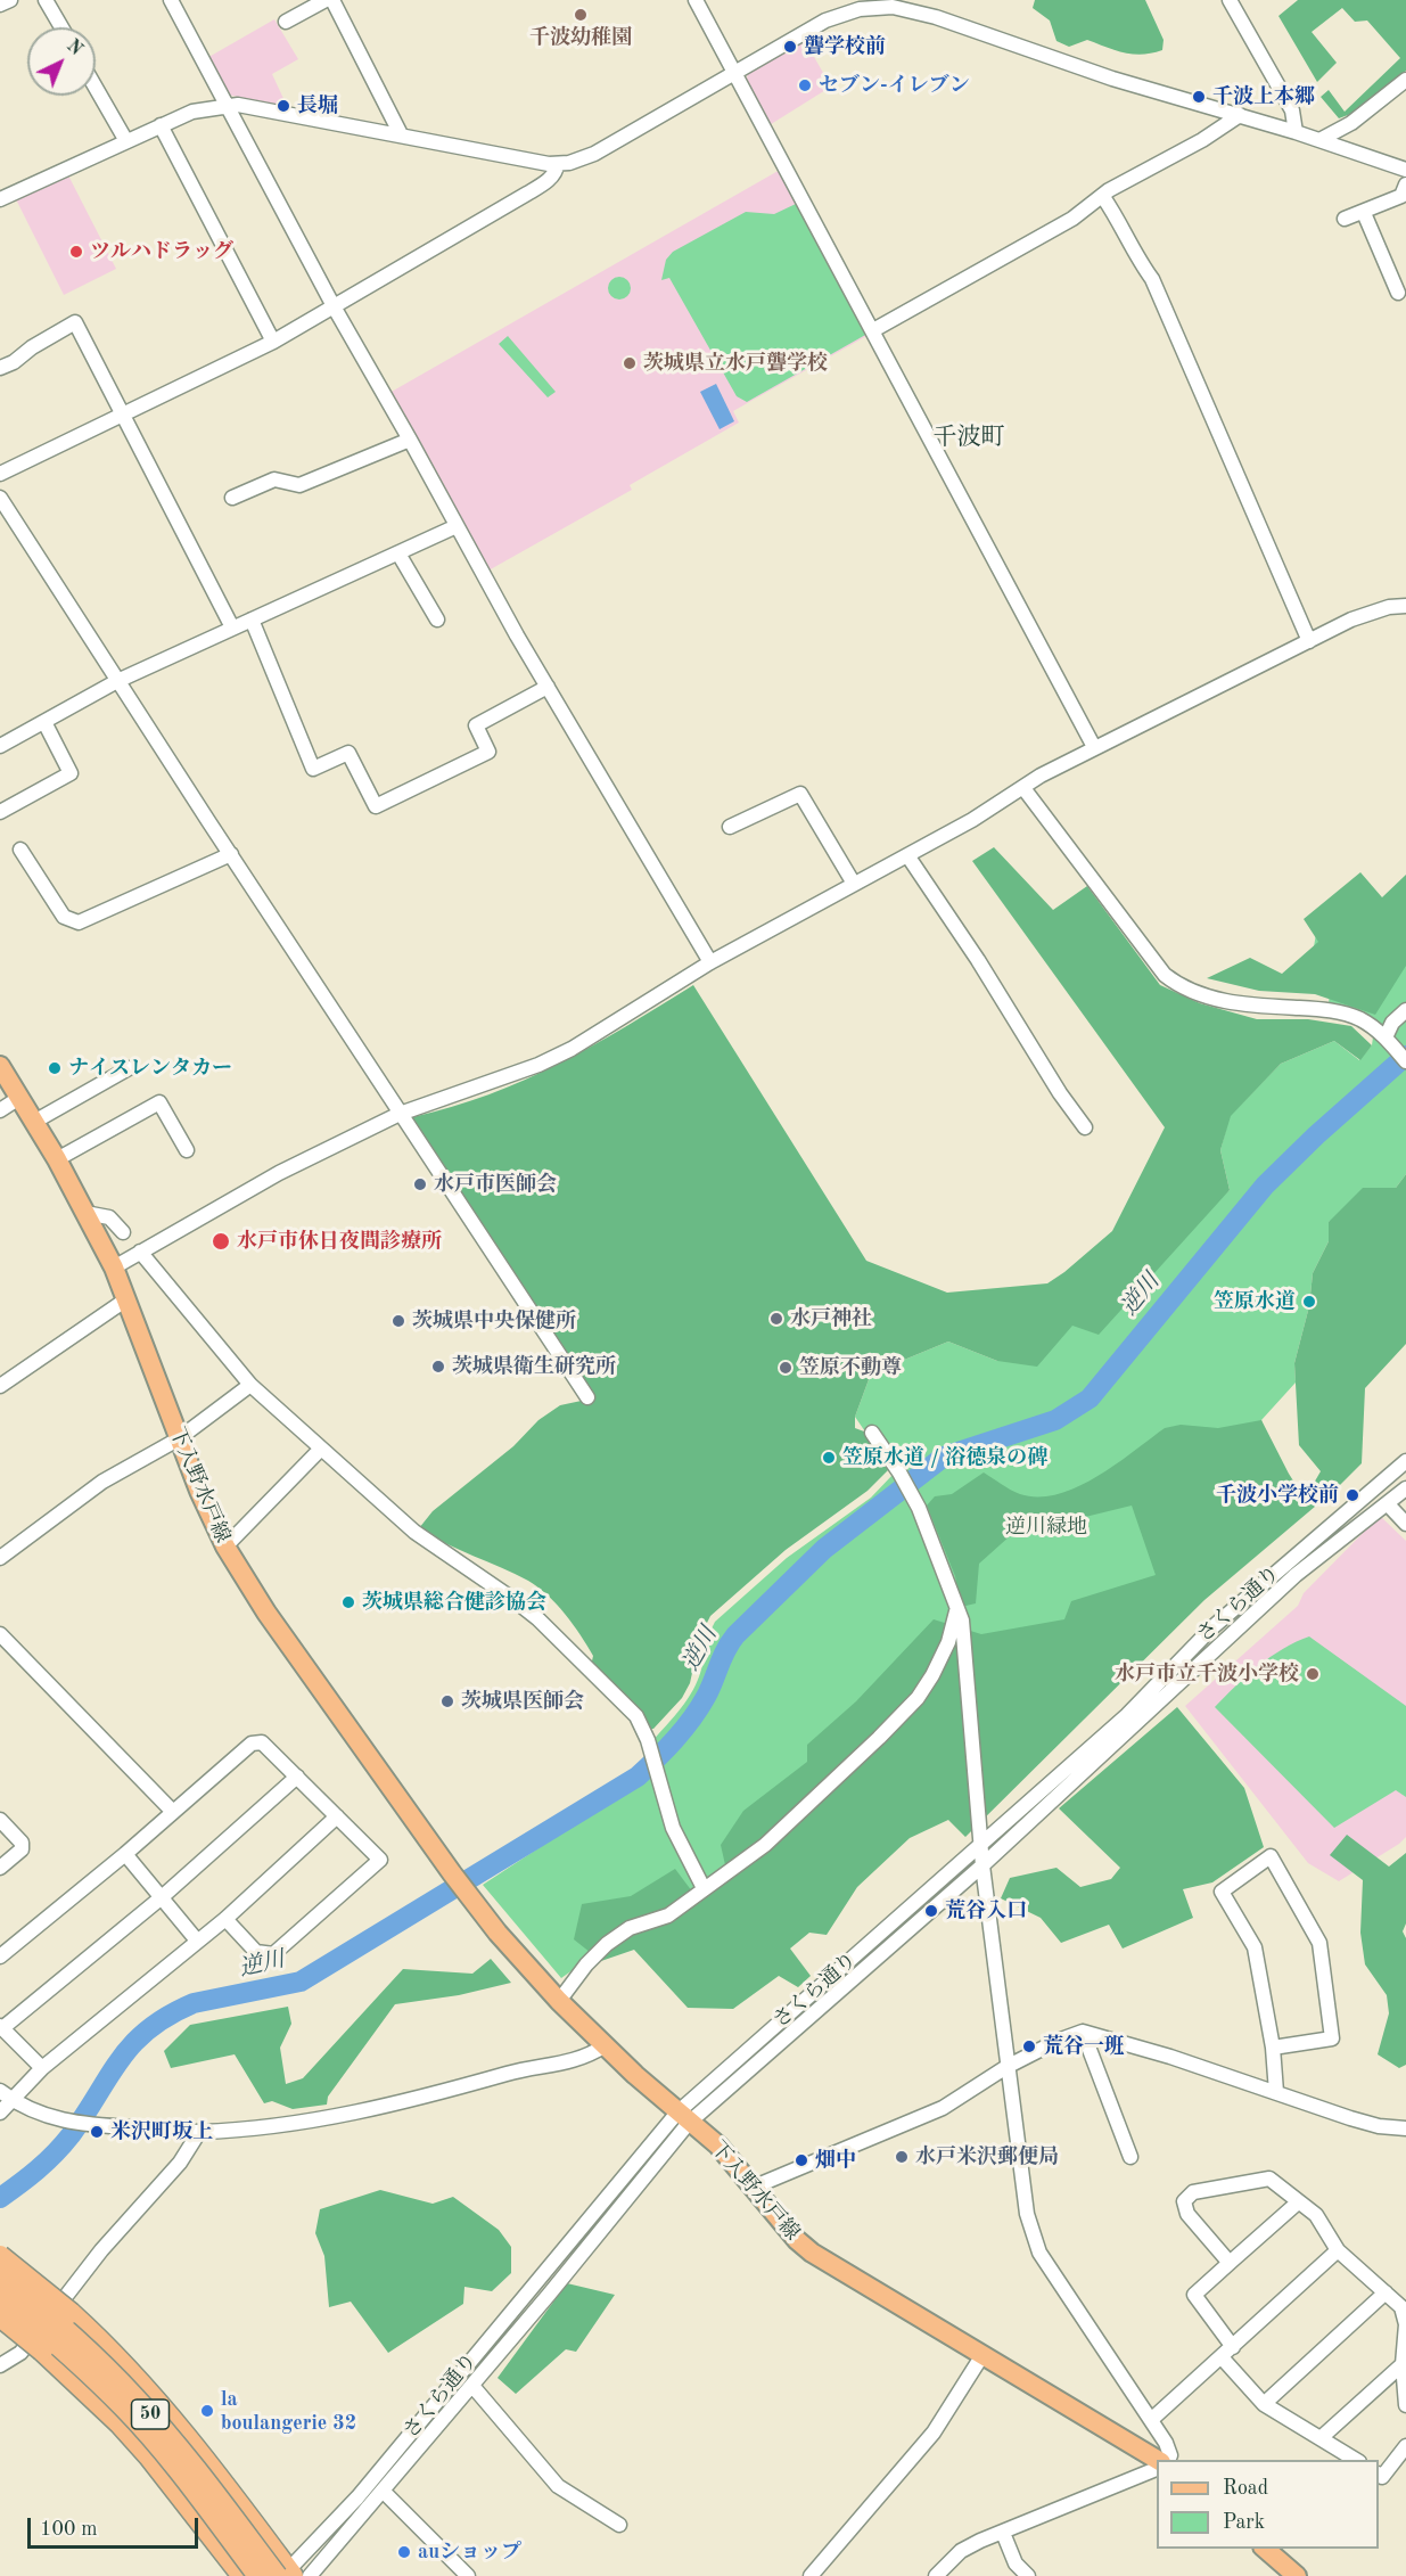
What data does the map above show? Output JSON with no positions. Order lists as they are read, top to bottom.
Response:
{
  "streets": {
    "highway": ["50"],
    "main road": ["下入野水戸線"],
    "street": ["さくら通り"]
  },
  "crossings": [
    ["下入野水戸線", "さくら通り"],
    ["さくら通り", "50"]
  ],
  "districts": ["千波町"],
  "water": ["逆川"],
  "parks": ["逆川緑地"],
  "places": [
    "千波幼稚園",
    "聾学校前",
    "セブン-イレブン",
    "千波上本郷",
    "長堀",
    "ツルハドラッグ",
    "茨城県立水戸聾学校",
    "ナイスレンタカー",
    "水戸市医師会",
    "水戸市休日夜間診療所",
    "笠原水道",
    "水戸神社",
    "茨城県中央保健所",
    "茨城県衛生研究所",
    "笠原不動尊",
    "笠原水道 / 浴徳泉の碑",
    "千波小学校前",
    "茨城県総合健診協会",
    "水戸市立千波小学校",
    "茨城県医師会",
    "荒谷入口",
    "荒谷一班",
    "米沢町坂上",
    "水戸米沢郵便局",
    "畑中",
    "la boulangerie 32",
    "auショップ"
  ],
  "legend": ["Road", "Park"],
  "scale_bar": "100 m",
  "north": "top right"
}
